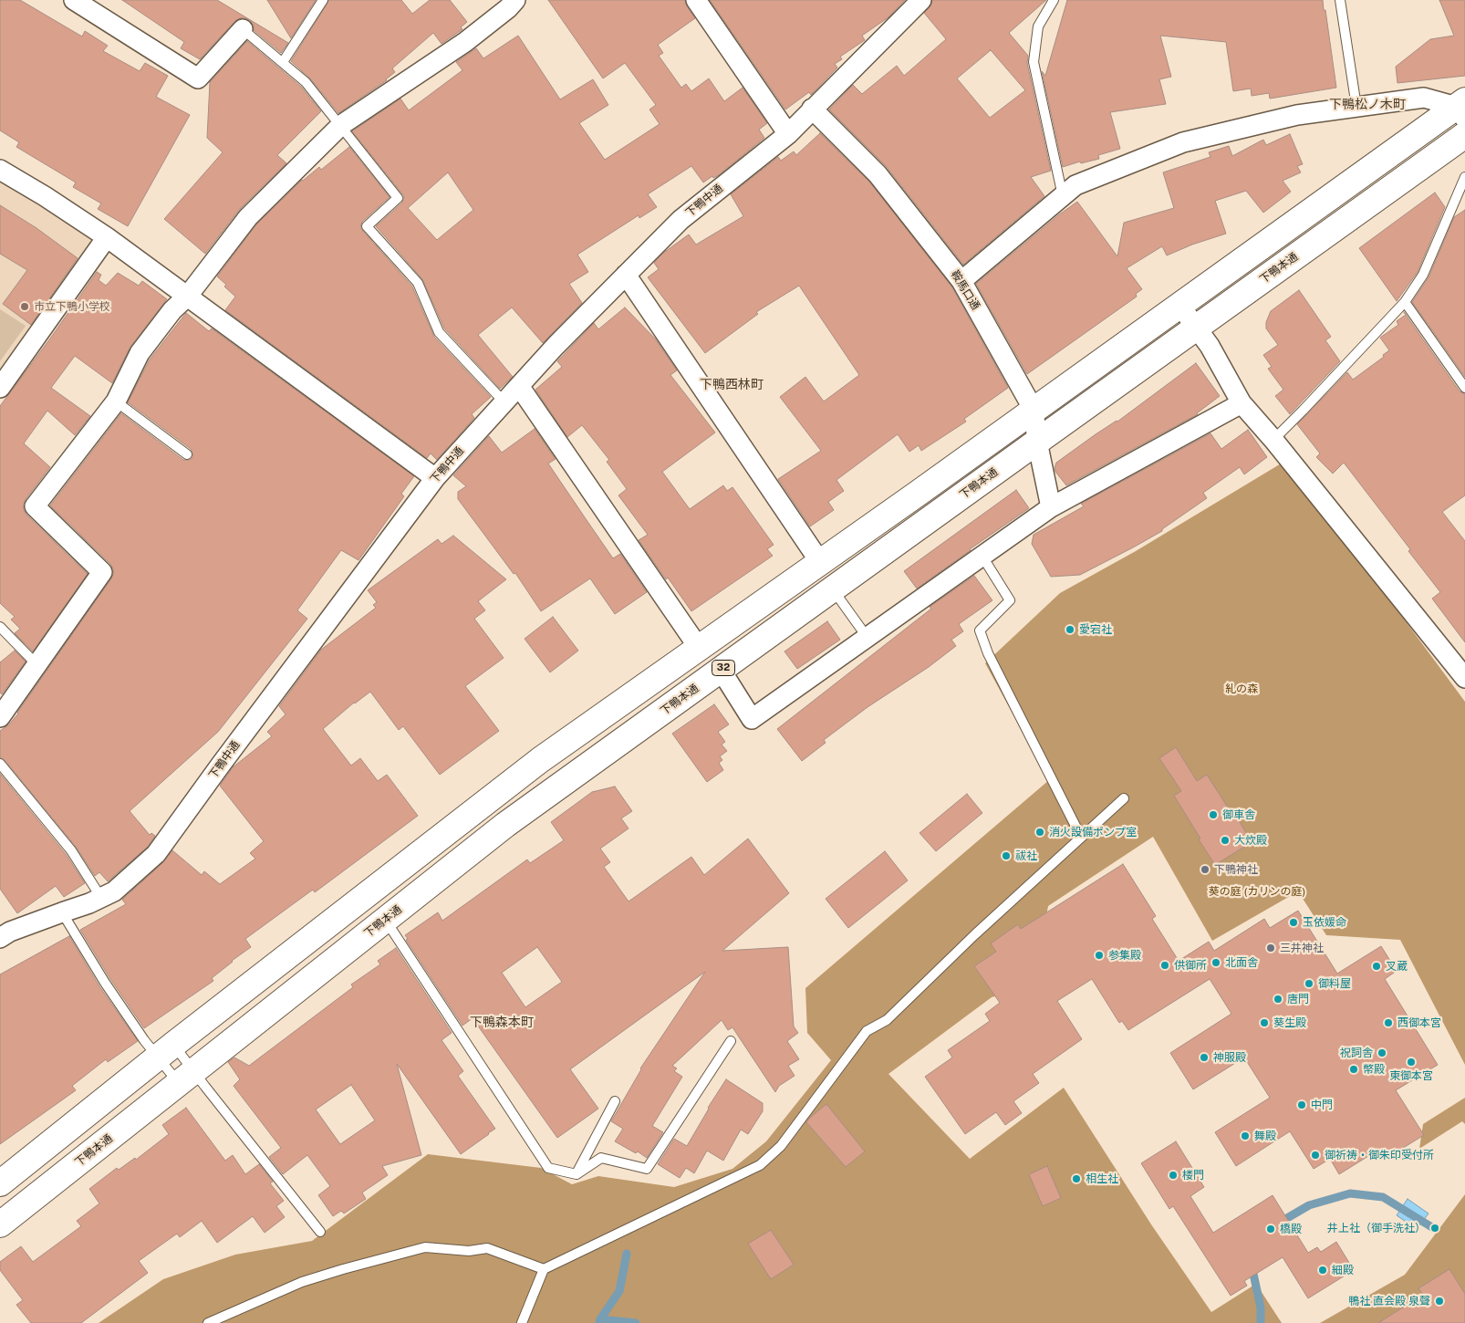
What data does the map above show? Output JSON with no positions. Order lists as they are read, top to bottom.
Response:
{
  "streets": {
    "main road": ["下鴨本通", "32"],
    "street": ["下鴨中通", "鞍馬口通"]
  },
  "crossings": [
    ["下鴨中通", "鞍馬口通"],
    ["下鴨本通", "鞍馬口通"]
  ],
  "districts": ["下鴨松ノ木町", "下鴨西林町", "下鴨森本町"],
  "parks": ["糺の森", "葵の庭 (カリンの庭)"],
  "places": [
    "市立下鴨小学校",
    "愛宕社",
    "御車舎",
    "消火設備ポンプ室",
    "大炊殿",
    "祓社",
    "下鴨神社",
    "玉依媛命",
    "三井神社",
    "参集殿",
    "北面舎",
    "供御所",
    "叉蔵",
    "御料屋",
    "唐門",
    "葵生殿",
    "西御本宮",
    "祝詞舎",
    "神服殿",
    "東御本宮",
    "幣殿",
    "中門",
    "舞殿",
    "御祈祷・御朱印受付所",
    "楼門",
    "相生社",
    "井上社（御手洗社）",
    "橋殿",
    "細殿",
    "鴨社 直会殿 泉聲"
  ]
}
